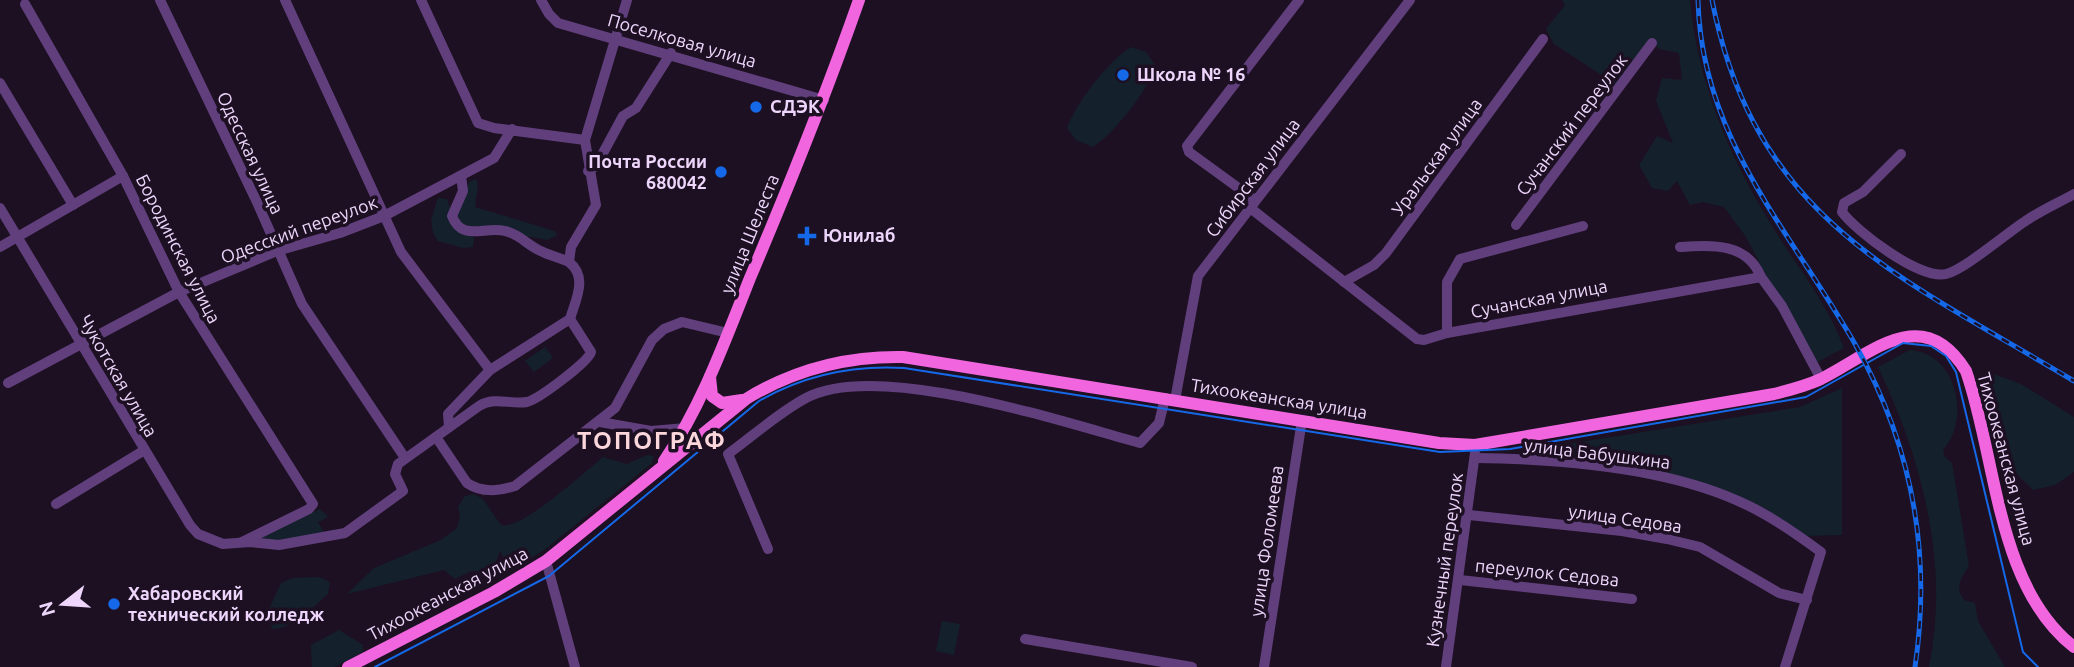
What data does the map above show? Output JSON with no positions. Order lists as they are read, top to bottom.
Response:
{
  "streets": {
    "main road": ["улица Шелеста", "Тихоокеанская улица"],
    "street": [
      "Поселковая улица",
      "Сучанский переулок",
      "Одесская улица",
      "Уральская улица",
      "Сибирская улица",
      "Одесский переулок",
      "Бородинская улица",
      "Сучанская улица",
      "Чукотская улица",
      "улица Бабушкина",
      "улица Седова",
      "улица Фоломеева",
      "Кузнечный переулок",
      "переулок Седова"
    ]
  },
  "crossings": [
    ["Поселковая улица", "улица Шелеста"],
    ["Одесская улица", "Одесский переулок"],
    ["Уральская улица", "Сучанская улица"],
    ["Сибирская улица", "Сучанская улица"],
    ["Сибирская улица", "Тихоокеанская улица"],
    ["Одесский переулок", "Бородинская улица"],
    ["Одесский переулок", "Чукотская улица"],
    ["улица Шелеста", "Тихоокеанская улица"],
    ["Бородинская улица", "Чукотская улица"],
    ["Тихоокеанская улица", "улица Бабушкина"],
    ["Тихоокеанская улица", "улица Фоломеева"],
    ["Тихоокеанская улица", "Кузнечный переулок"],
    ["улица Бабушкина", "улица Седова"],
    ["улица Бабушкина", "Кузнечный переулок"],
    ["улица Седова", "Кузнечный переулок"],
    ["Кузнечный переулок", "переулок Седова"]
  ],
  "districts": ["ТОПОГРАФ"],
  "places": {
    "other": [
      "Школа № 16",
      "СДЭК",
      "Почта России 680042",
      "Хабаровский технический колледж"
    ],
    "health": ["Юнилаб"]
  },
  "north": "left"
}
